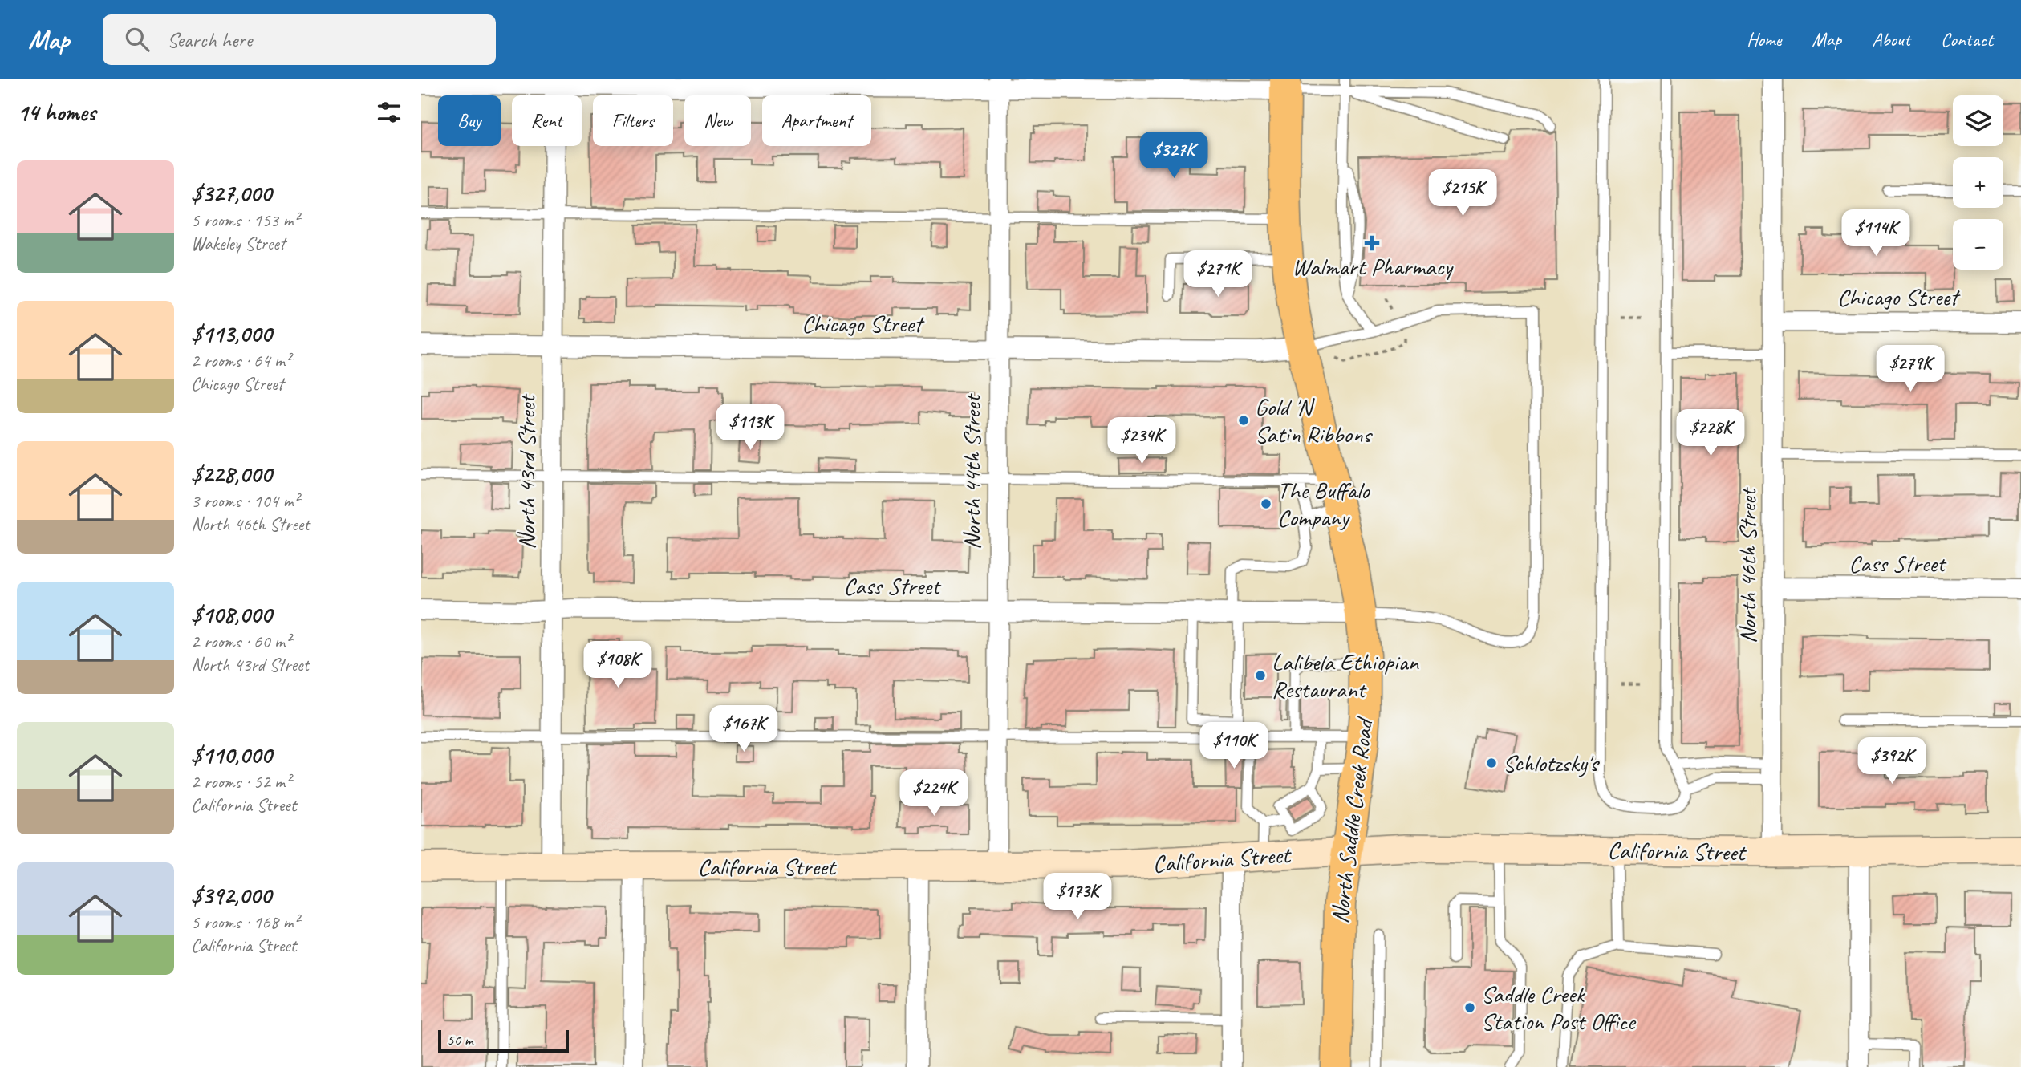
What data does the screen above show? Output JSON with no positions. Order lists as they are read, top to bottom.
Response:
{
  "streets": {
    "main road": ["North Saddle Creek Road"],
    "street": [
      "Chicago Street",
      "North 43rd Street",
      "North 44th Street",
      "Cass Street",
      "North 46th Street",
      "California Street"
    ]
  },
  "crossings": [
    ["Chicago Street", "North 43rd Street"],
    ["Chicago Street", "North 44th Street"],
    ["Chicago Street", "North 46th Street"],
    ["Chicago Street", "North Saddle Creek Road"],
    ["North 43rd Street", "Cass Street"],
    ["North 43rd Street", "California Street"],
    ["North 44th Street", "Cass Street"],
    ["North 44th Street", "California Street"],
    ["Cass Street", "North 46th Street"],
    ["Cass Street", "North Saddle Creek Road"],
    ["North 46th Street", "California Street"],
    ["North Saddle Creek Road", "California Street"]
  ],
  "places": {
    "health": ["Walmart Pharmacy"],
    "other": [
      "Gold 'N Satin Ribbons",
      "The Buffalo Company",
      "Lalibela Ethiopian Restaurant",
      "Schlotzsky's",
      "Saddle Creek Station Post Office"
    ]
  },
  "scale_bar": "50 m",
  "page": {
    "header": "Map",
    "search": "Search here",
    "nav": [
      "Home",
      "Map",
      "About",
      "Contact"
    ],
    "heading": "14 homes",
    "map_buttons": ["+", "−"],
    "chip": [
      "Buy",
      "Rent",
      "Filters",
      "New",
      "Apartment"
    ],
    "price": [
      "$327K",
      "$215K",
      "$114K",
      "$271K",
      "$279K",
      "$113K",
      "$228K",
      "$234K",
      "$108K",
      "$167K",
      "$110K",
      "$392K",
      "$224K",
      "$173K"
    ],
    "list": [
      {
        "name": "$327,000",
        "note": "5 rooms · 153 m² · Wakeley Street"
      },
      {
        "name": "$113,000",
        "note": "2 rooms · 64 m² · Chicago Street"
      },
      {
        "name": "$228,000",
        "note": "3 rooms · 104 m² · North 46th Street"
      },
      {
        "name": "$108,000",
        "note": "2 rooms · 60 m² · North 43rd Street"
      },
      {
        "name": "$110,000",
        "note": "2 rooms · 52 m² · California Street"
      },
      {
        "name": "$392,000",
        "note": "5 rooms · 168 m² · California Street"
      }
    ],
    "scale": "50 m"
  }
}
